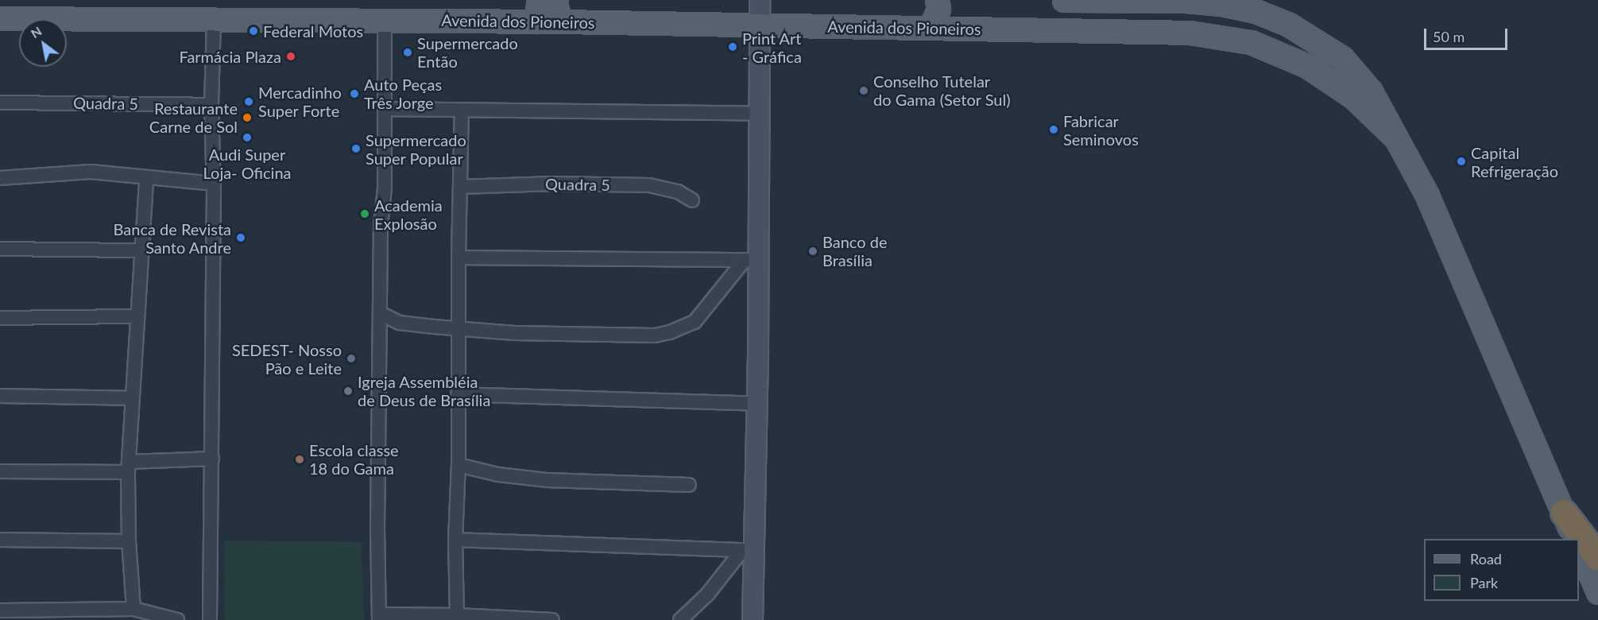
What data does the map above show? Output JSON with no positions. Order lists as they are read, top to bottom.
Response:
{
  "streets": {
    "main road": ["Avenida dos Pioneiros"],
    "street": ["Quadra 5"]
  },
  "places": [
    "Federal Motos",
    "Print Art - Gráfica",
    "Supermercado Então",
    "Farmácia Plaza",
    "Conselho Tutelar do Gama (Setor Sul)",
    "Auto Peças Três Jorge",
    "Mercadinho Super Forte",
    "Restaurante Carne de Sol",
    "Fabricar Seminovos",
    "Audi Super Loja- Oficina",
    "Supermercado Super Popular",
    "Capital Refrigeração",
    "Academia Explosão",
    "Banca de Revista Santo Andre",
    "Banco de Brasília",
    "SEDEST- Nosso Pão e Leite",
    "Igreja Assembléia de Deus de Brasília",
    "Escola classe 18 do Gama"
  ],
  "legend": ["Road", "Park"],
  "scale_bar": "50 m",
  "north": "top left"
}
